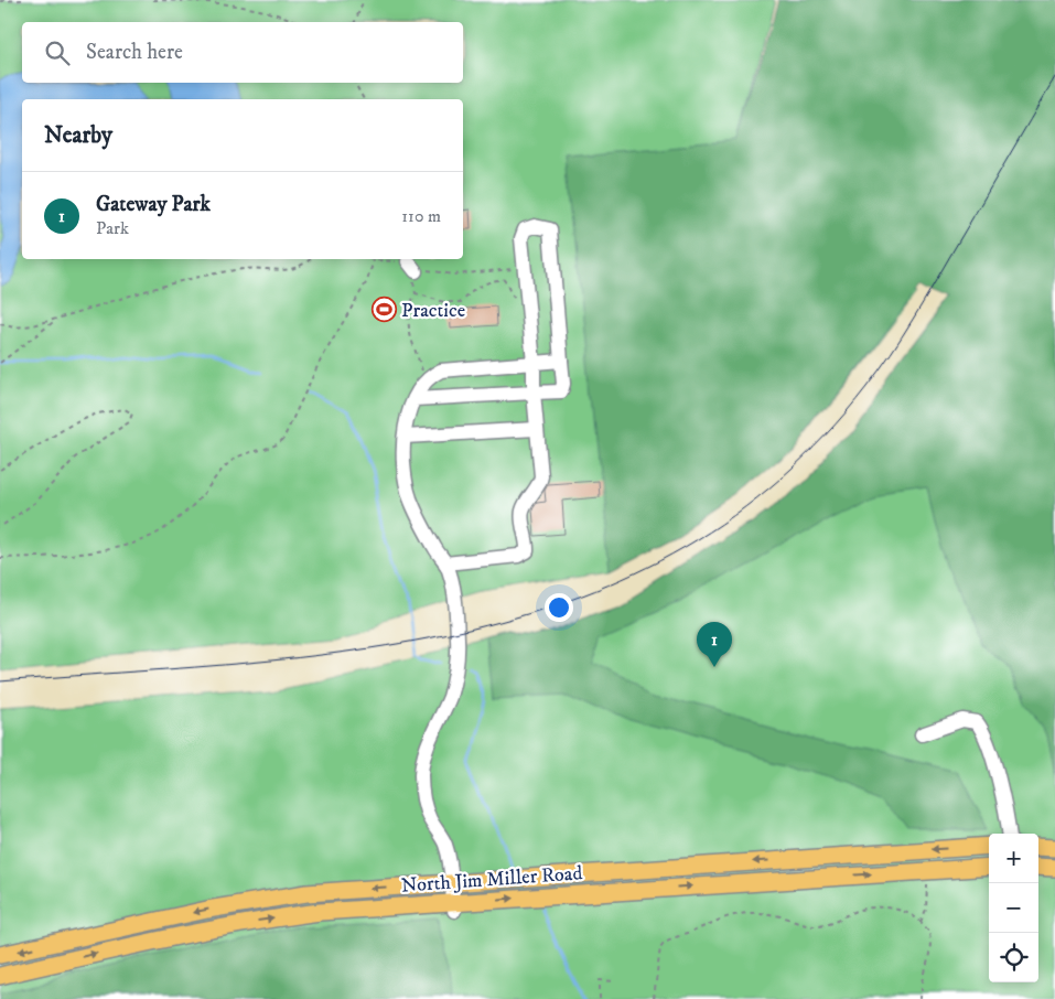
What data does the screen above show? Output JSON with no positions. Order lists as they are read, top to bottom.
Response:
{
  "streets": {
    "main road": ["North Jim Miller Road"]
  },
  "places": {
    "sports": ["Practice"]
  },
  "page": {
    "search": "Search here",
    "heading": "Nearby",
    "list": [
      {
        "mark": "1",
        "name": "Gateway Park",
        "note": "Park",
        "value": "110 m"
      }
    ],
    "pins": "1",
    "map_buttons": ["+", "−"]
  }
}
